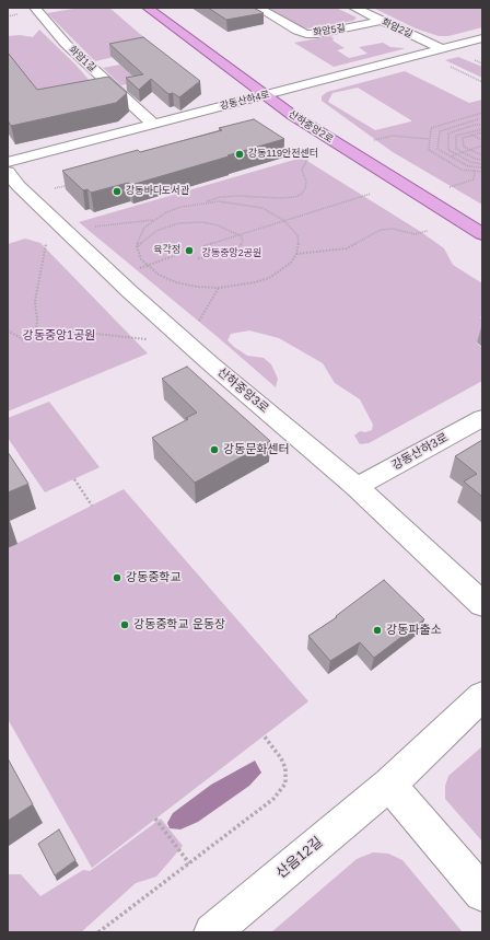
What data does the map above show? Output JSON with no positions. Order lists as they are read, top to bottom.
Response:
{
  "streets": {
    "main road": ["산하중앙2로"],
    "street": [
      "화암2길",
      "화암5길",
      "화암1길",
      "강동산하4로",
      "산하중앙3로",
      "강동산하3로",
      "산음12길"
    ]
  },
  "crossings": [
    ["화암2길", "화암5길"],
    ["화암2길", "강동산하4로"],
    ["화암1길", "강동산하4로"],
    ["강동산하4로", "산하중앙2로"],
    ["산하중앙3로", "강동산하3로"]
  ],
  "parks": ["강동중앙2공원", "강동중앙1공원"],
  "places": [
    "강동119안전센터",
    "강동바다도서관",
    "육각정",
    "강동문화센터",
    "강동중학교",
    "강동중학교 운동장",
    "강동파출소"
  ]
}
